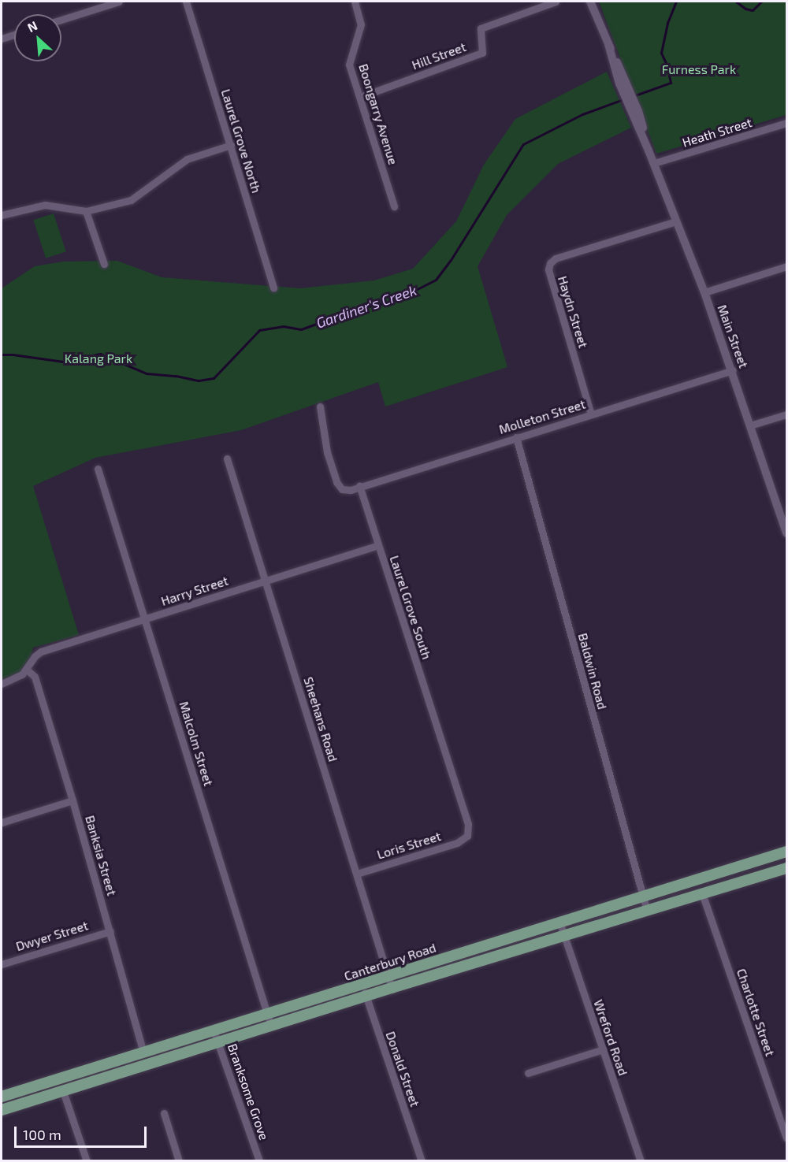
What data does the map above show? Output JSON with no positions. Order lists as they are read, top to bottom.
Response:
{
  "streets": {
    "main road": ["Canterbury Road"],
    "street": [
      "Hill Street",
      "Boongarry Avenue",
      "Heath Street",
      "Laurel Grove North",
      "Haydn Street",
      "Main Street",
      "Molleton Street",
      "Harry Street",
      "Laurel Grove South",
      "Baldwin Road",
      "Sheehans Road",
      "Malcolm Street",
      "Loris Street",
      "Banksia Street",
      "Dwyer Street",
      "Charlotte Street",
      "Wreford Road",
      "Donald Street",
      "Branksome Grove"
    ]
  },
  "crossings": [
    ["Hill Street", "Boongarry Avenue"],
    ["Heath Street", "Main Street"],
    ["Haydn Street", "Main Street"],
    ["Haydn Street", "Molleton Street"],
    ["Main Street", "Molleton Street"],
    ["Molleton Street", "Laurel Grove South"],
    ["Molleton Street", "Baldwin Road"],
    ["Harry Street", "Laurel Grove South"],
    ["Harry Street", "Sheehans Road"],
    ["Harry Street", "Malcolm Street"],
    ["Harry Street", "Banksia Street"],
    ["Laurel Grove South", "Loris Street"],
    ["Baldwin Road", "Canterbury Road"],
    ["Sheehans Road", "Loris Street"],
    ["Sheehans Road", "Canterbury Road"],
    ["Malcolm Street", "Canterbury Road"],
    ["Banksia Street", "Dwyer Street"],
    ["Banksia Street", "Canterbury Road"],
    ["Canterbury Road", "Charlotte Street"],
    ["Canterbury Road", "Wreford Road"],
    ["Canterbury Road", "Donald Street"],
    ["Canterbury Road", "Branksome Grove"]
  ],
  "water": ["Gardiner's Creek"],
  "parks": ["Furness Park", "Kalang Park"],
  "scale_bar": "100 m",
  "north": "top left"
}
